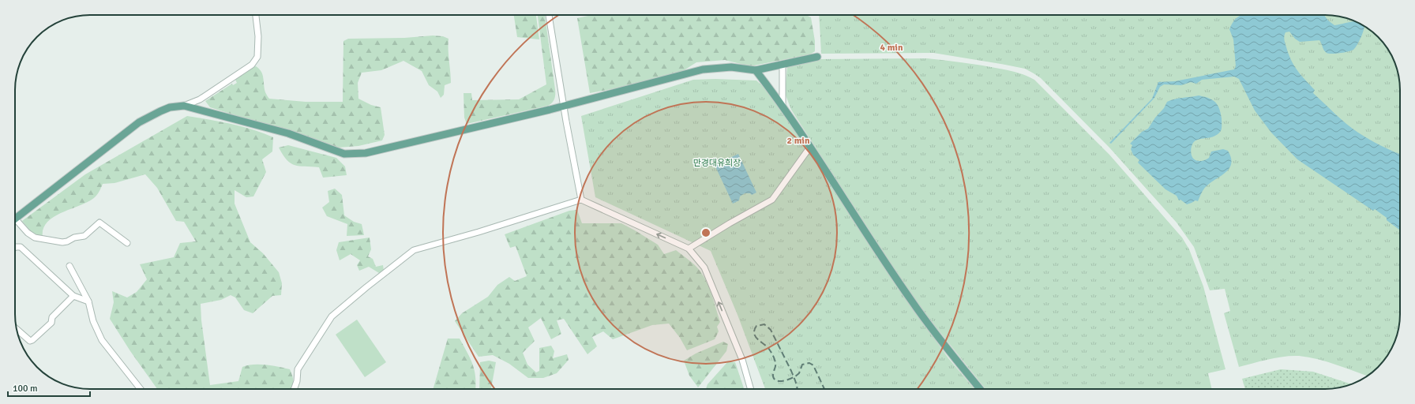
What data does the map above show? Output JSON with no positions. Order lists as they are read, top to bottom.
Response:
{
  "parks": ["만경대유희장"],
  "scale_bar": "100 m",
  "rings": ["4 min", "2 min"]
}
